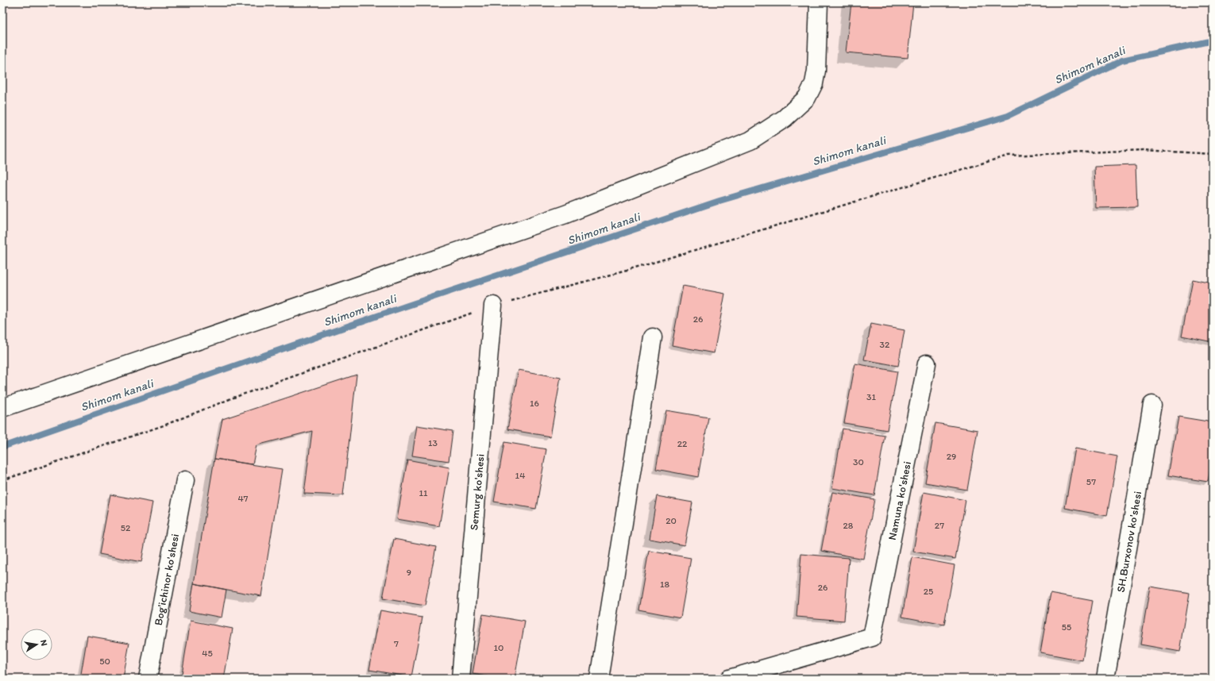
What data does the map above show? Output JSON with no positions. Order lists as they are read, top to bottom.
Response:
{
  "streets": {
    "street": [
      "Semurg ko'shesi",
      "Namuna ko'shesi",
      "SH.Burxonov ko'shesi",
      "Bog'ichinor ko'shesi"
    ]
  },
  "water": ["Shimom kanali"],
  "house_numbers": [
    "26",
    "32",
    "31",
    "16",
    "13",
    "22",
    "29",
    "30",
    "14",
    "57",
    "11",
    "47",
    "20",
    "28",
    "27",
    "52",
    "9",
    "18",
    "26",
    "25",
    "55",
    "7",
    "10",
    "45",
    "50"
  ],
  "north": "right"
}
